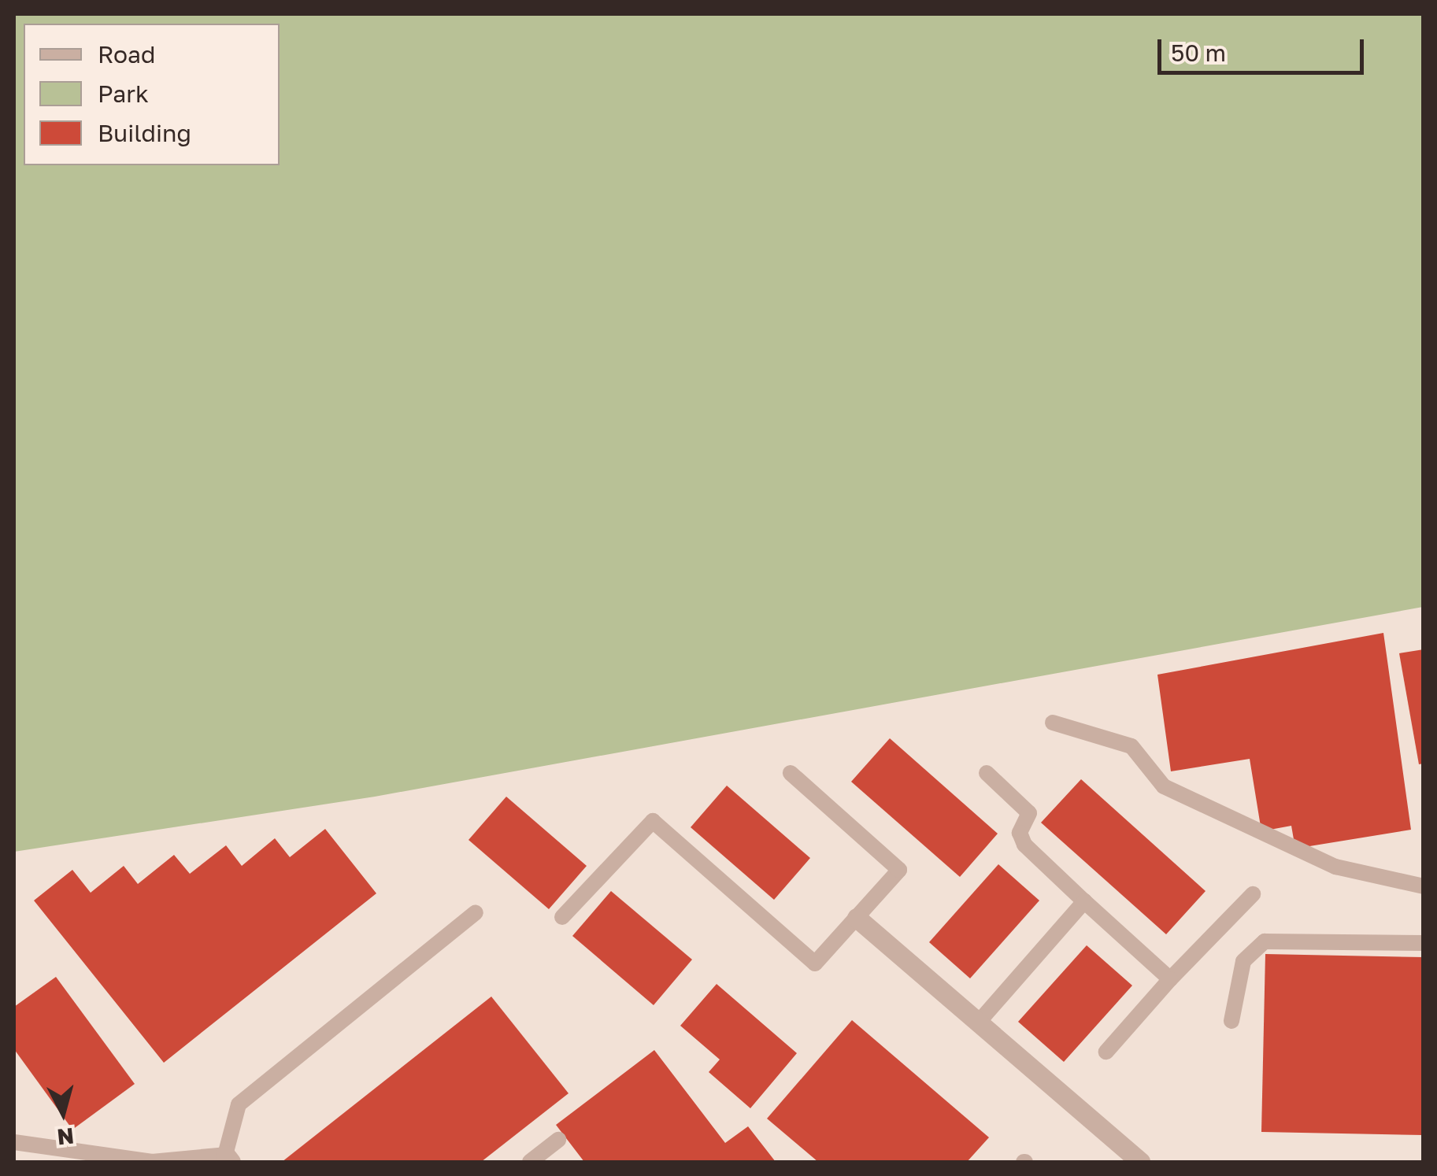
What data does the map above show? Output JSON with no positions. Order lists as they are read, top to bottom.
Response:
{
  "legend": ["Road", "Park", "Building"],
  "scale_bar": "50 m",
  "north": "bottom"
}
